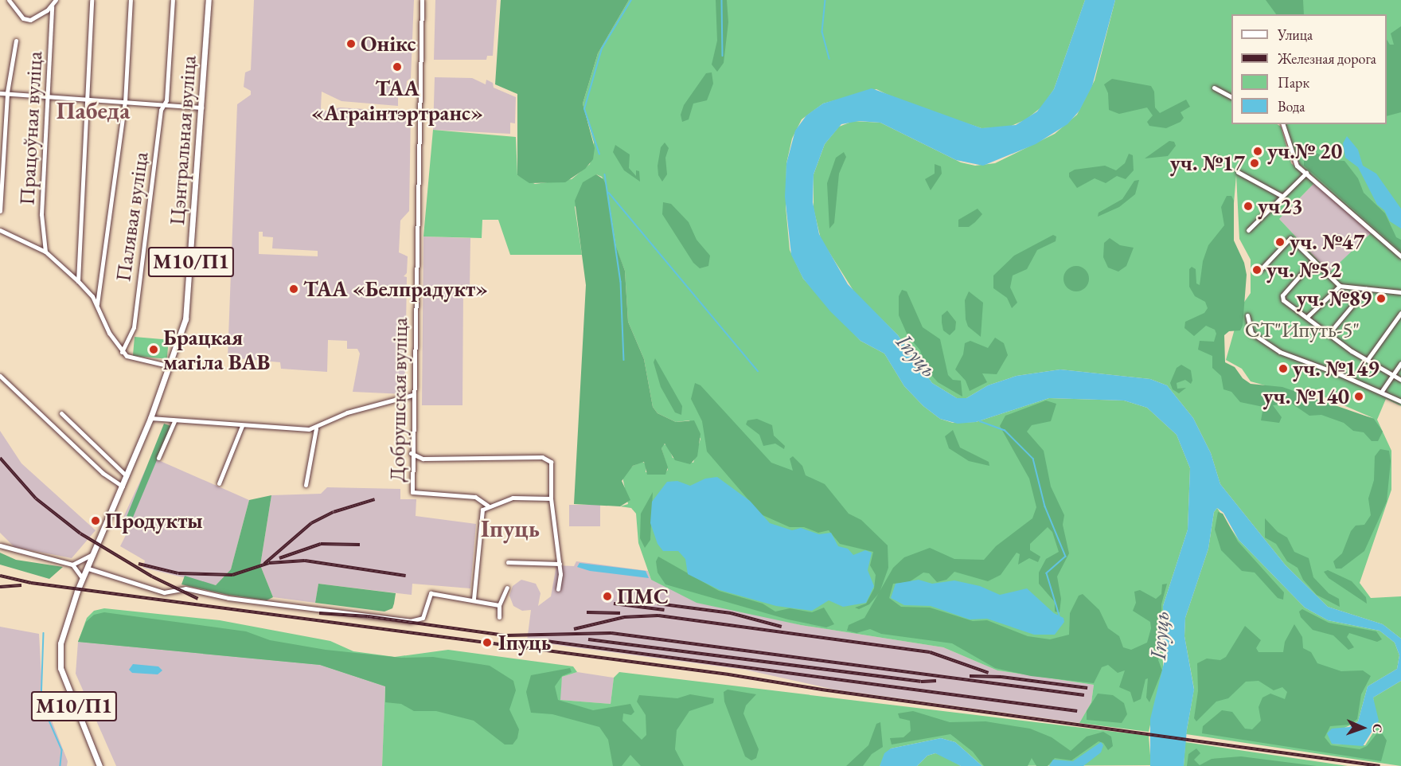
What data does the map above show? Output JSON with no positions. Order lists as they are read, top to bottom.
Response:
{
  "streets": {
    "main road": ["Цэнтральная вуліца", "М10/П1"],
    "street": ["Працоўная вуліца", "Палявая вуліца", "Добрушская вуліца"]
  },
  "crossings": [
    ["Цэнтральная вуліца", "М10/П1"]
  ],
  "districts": ["Пабеда", "Іпуць"],
  "water": ["Іпуць"],
  "parks": ["СТ\"Ипуть-5\""],
  "places": [
    "Онікс",
    "ТАА «Аграінтэртранс»",
    "уч.№ 20",
    "уч. №17",
    "уч23",
    "уч. №47",
    "уч. №52",
    "ТАА «Белпрадукт»",
    "уч. №89",
    "Брацкая магіла ВАВ",
    "уч. №149",
    "уч. №140",
    "Продукты",
    "ПМС",
    "Іпуць"
  ],
  "legend": [
    "Улица",
    "Железная дорога",
    "Парк",
    "Вода"
  ],
  "north": "right"
}
